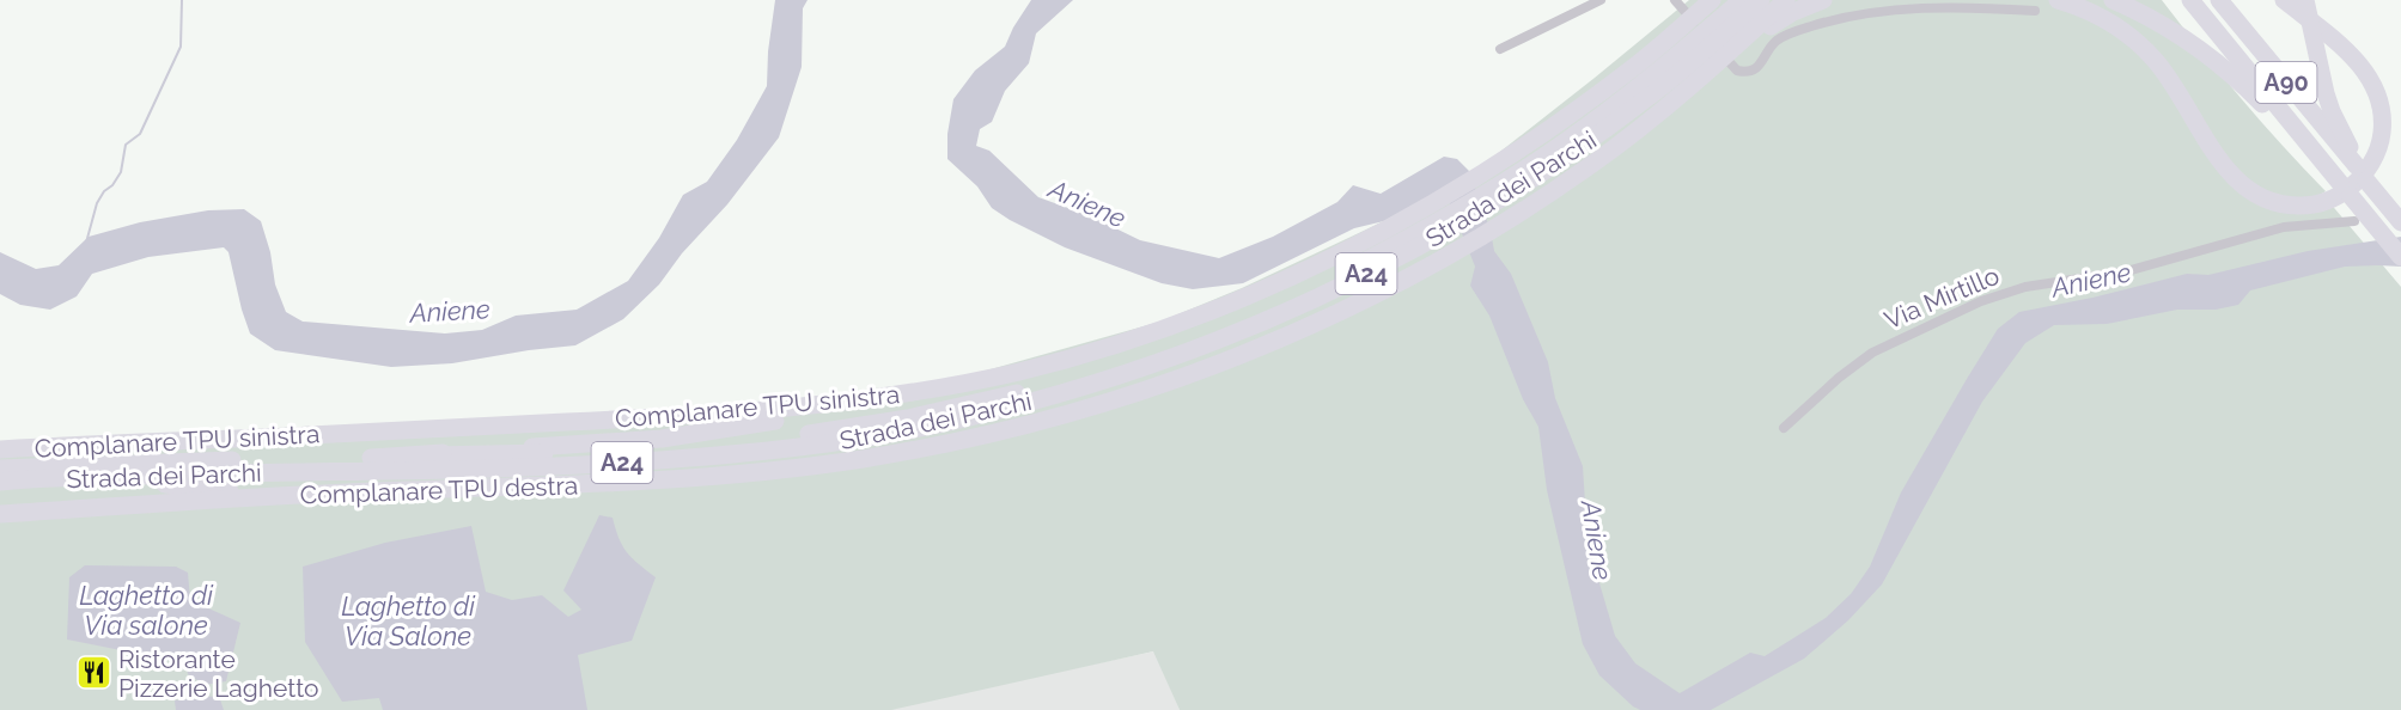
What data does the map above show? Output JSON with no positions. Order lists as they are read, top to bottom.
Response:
{
  "streets": {
    "highway": [
      "A90",
      "Strada dei Parchi",
      "A24",
      "Complanare TPU sinistra",
      "Complanare TPU destra"
    ],
    "street": ["Via Mirtillo"]
  },
  "crossings": [
    ["A90", "Via Mirtillo"]
  ],
  "water": ["Aniene", "Laghetto di Via salone", "Laghetto di Via Salone"],
  "places": {
    "restaurant": ["Ristorante Pizzerie Laghetto"]
  }
}
